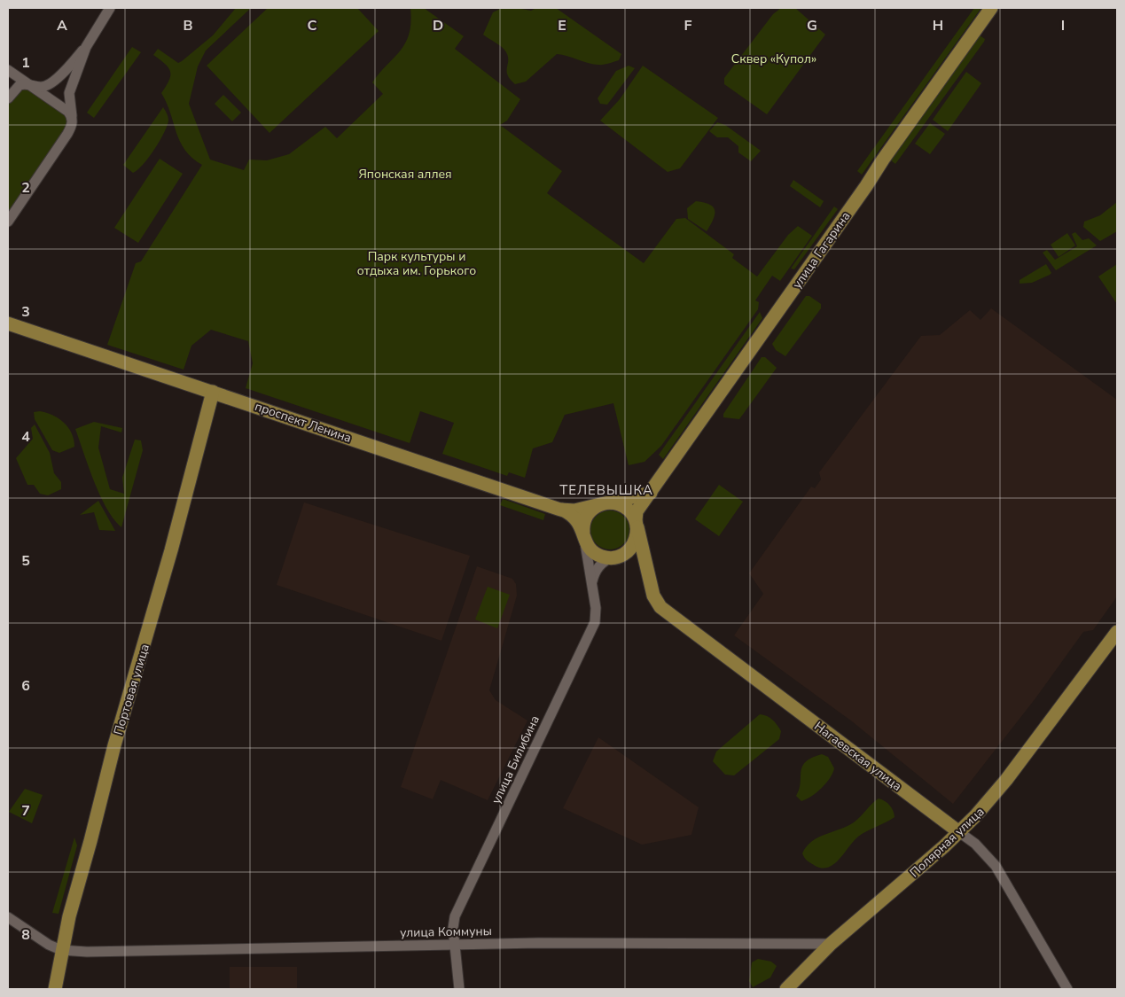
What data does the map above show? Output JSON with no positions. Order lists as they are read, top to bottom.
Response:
{
  "streets": {
    "main road": [
      "улица Гагарина",
      "проспект Ленина",
      "Портовая улица",
      "Нагаевская улица",
      "Полярная улица"
    ],
    "street": ["улица Билибина", "улица Коммуны"]
  },
  "crossings": [
    ["улица Гагарина", "проспект Ленина"],
    ["улица Гагарина", "Нагаевская улица"],
    ["улица Гагарина", "улица Билибина"],
    ["проспект Ленина", "Портовая улица"],
    ["проспект Ленина", "Нагаевская улица"],
    ["проспект Ленина", "улица Билибина"],
    ["Портовая улица", "улица Коммуны"],
    ["Нагаевская улица", "улица Билибина"],
    ["Нагаевская улица", "Полярная улица"],
    ["улица Билибина", "улица Коммуны"],
    ["Полярная улица", "улица Коммуны"]
  ],
  "districts": ["ТЕЛЕВЫШКА"],
  "parks": ["Сквер «Купол»", "Японская аллея", "Парк культуры и отдыха им. Горького"],
  "grid": {
    "columns": [
      "A",
      "B",
      "C",
      "D",
      "E",
      "F",
      "G",
      "H",
      "I"
    ],
    "rows": [
      "1",
      "2",
      "3",
      "4",
      "5",
      "6",
      "7",
      "8"
    ]
  }
}
